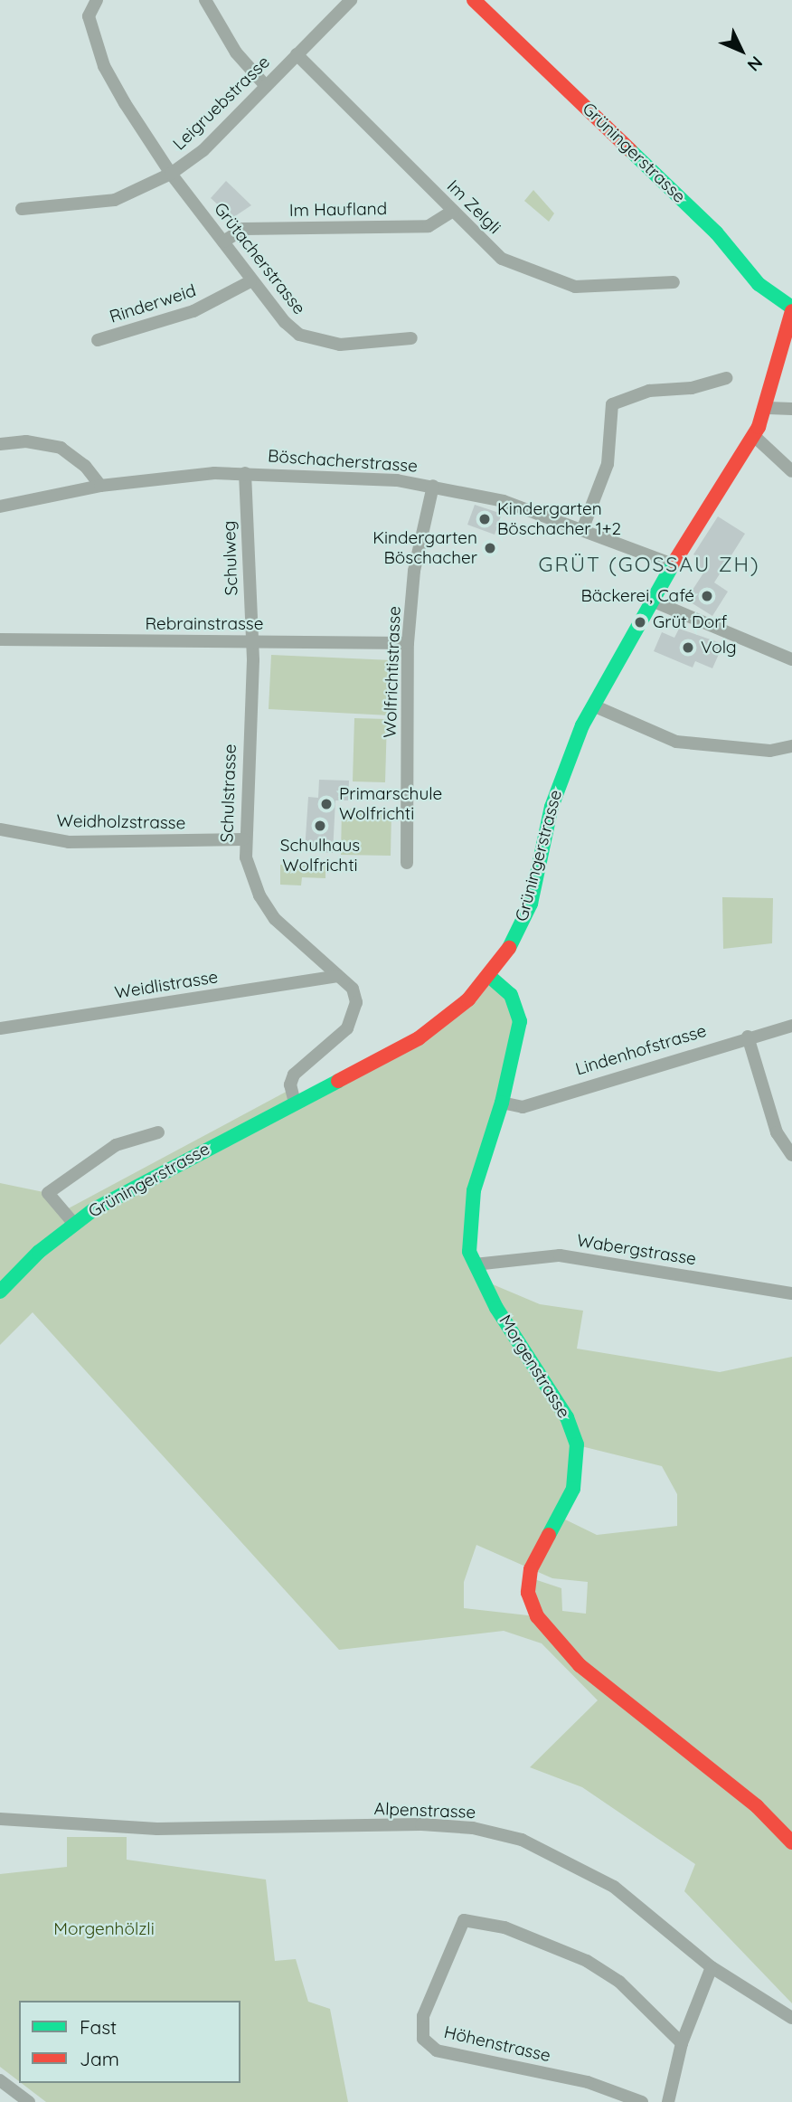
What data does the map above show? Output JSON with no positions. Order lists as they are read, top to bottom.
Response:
{
  "streets": {
    "main road": ["Grüningerstrasse", "Morgenstrasse"],
    "street": [
      "Leigruebstrasse",
      "Im Zelgli",
      "Im Haufland",
      "Grütacherstrasse",
      "Rinderweid",
      "Böschacherstrasse",
      "Schulweg",
      "Rebrainstrasse",
      "Wolfrichtistrasse",
      "Schulstrasse",
      "Weidholzstrasse",
      "Weidlistrasse",
      "Lindenhofstrasse",
      "Wabergstrasse",
      "Alpenstrasse",
      "Höhenstrasse"
    ]
  },
  "crossings": [
    ["Leigruebstrasse", "Im Zelgli"],
    ["Leigruebstrasse", "Grütacherstrasse"],
    ["Grüningerstrasse", "Böschacherstrasse"],
    ["Grüningerstrasse", "Schulstrasse"],
    ["Grüningerstrasse", "Morgenstrasse"],
    ["Im Zelgli", "Im Haufland"],
    ["Im Haufland", "Grütacherstrasse"],
    ["Grütacherstrasse", "Rinderweid"],
    ["Böschacherstrasse", "Schulweg"],
    ["Böschacherstrasse", "Wolfrichtistrasse"],
    ["Schulweg", "Rebrainstrasse"],
    ["Schulweg", "Schulstrasse"],
    ["Rebrainstrasse", "Wolfrichtistrasse"],
    ["Rebrainstrasse", "Schulstrasse"],
    ["Schulstrasse", "Weidholzstrasse"],
    ["Schulstrasse", "Weidlistrasse"],
    ["Lindenhofstrasse", "Morgenstrasse"],
    ["Wabergstrasse", "Morgenstrasse"]
  ],
  "districts": ["GRÜT (GOSSAU ZH)"],
  "parks": ["Morgenhölzli"],
  "places": [
    "Kindergarten Böschacher 1+2",
    "Kindergarten Böschacher",
    "Bäckerei, Café",
    "Grüt Dorf",
    "Volg",
    "Primarschule Wolfrichti",
    "Schulhaus Wolfrichti"
  ],
  "legend": ["Fast", "Jam"],
  "north": "bottom right"
}
